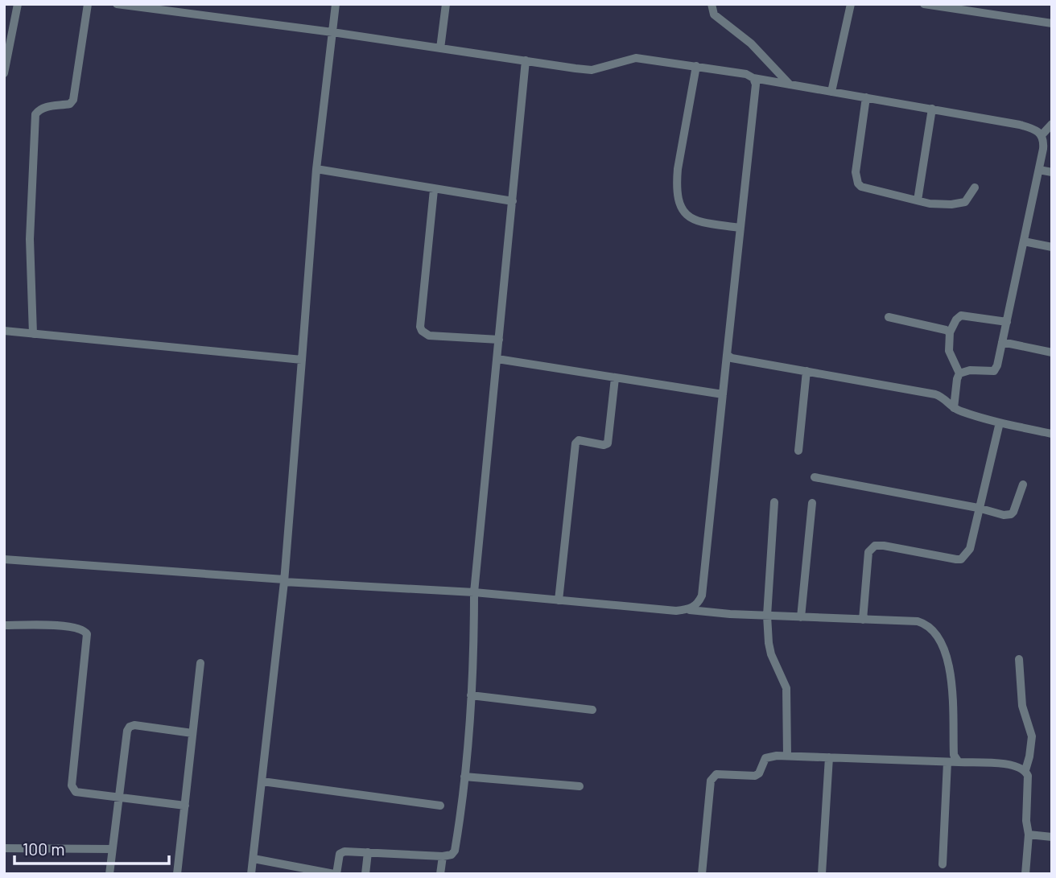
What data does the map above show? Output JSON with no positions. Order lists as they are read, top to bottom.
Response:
{
  "scale_bar": "100 m"
}
